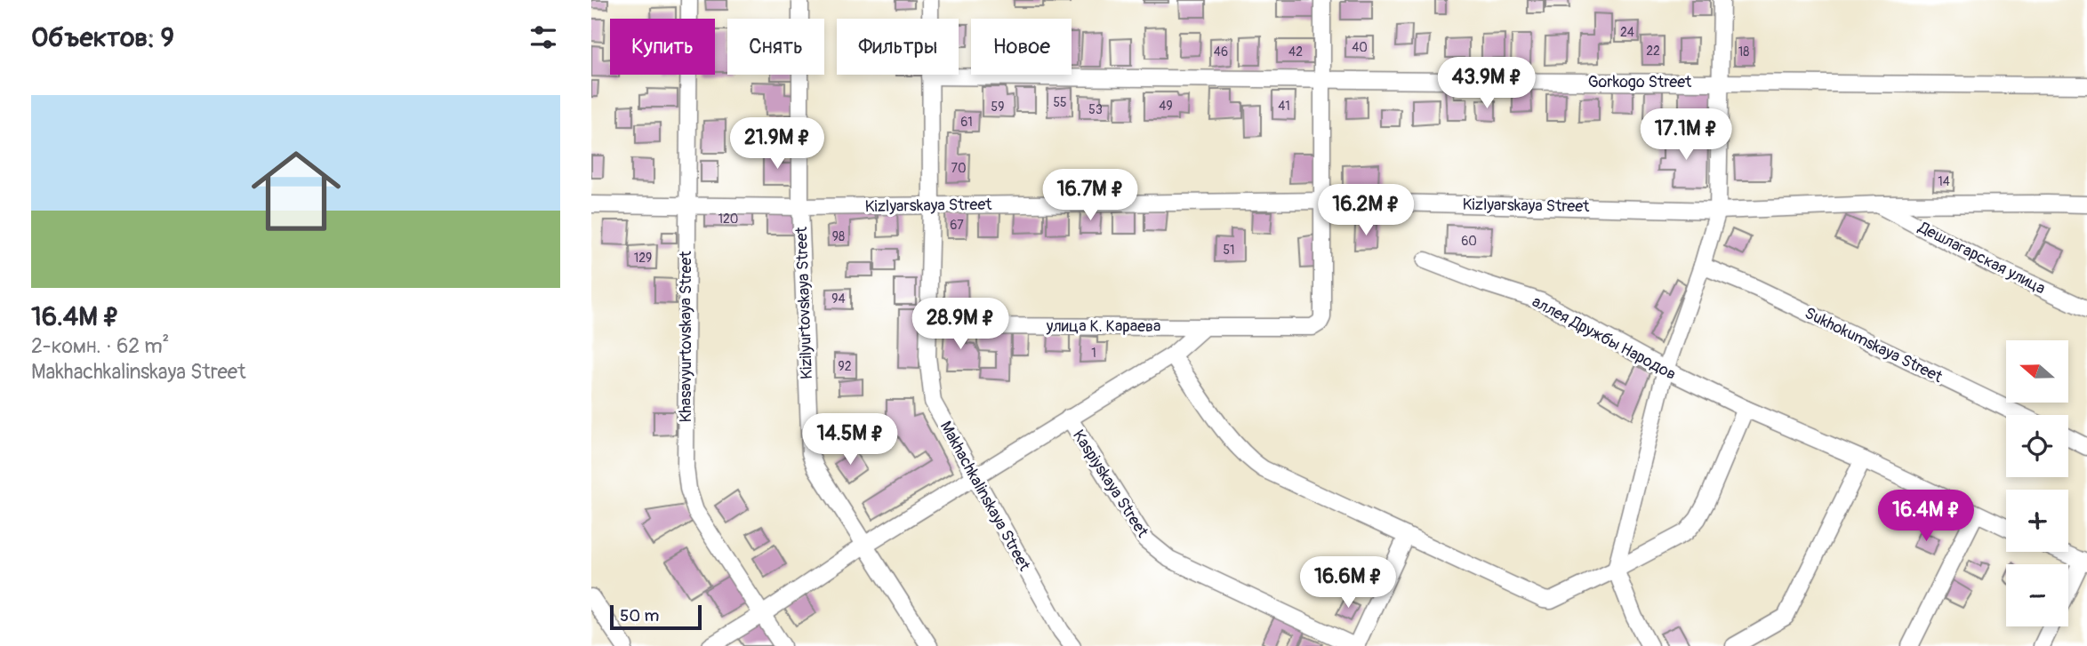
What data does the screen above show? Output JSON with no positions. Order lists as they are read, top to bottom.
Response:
{
  "streets": {
    "street": [
      "Gorkogo Street",
      "Kizlyarskaya Street",
      "Дешлагарская улица",
      "Kizilyurtovskaya Street",
      "улица К. Караева",
      "Khasavyurtovskaya Street",
      "аллея Дружбы Народов",
      "Sukhokumskaya Street",
      "Kaspiyskaya Street",
      "Makhachkalinskaya Street"
    ]
  },
  "crossings": [
    ["Gorkogo Street", "Makhachkalinskaya Street"],
    ["Kizlyarskaya Street", "Дешлагарская улица"],
    ["Kizlyarskaya Street", "Kizilyurtovskaya Street"],
    ["Kizlyarskaya Street", "улица К. Караева"],
    ["Kizlyarskaya Street", "Khasavyurtovskaya Street"],
    ["Kizlyarskaya Street", "Makhachkalinskaya Street"],
    ["улица К. Караева", "Makhachkalinskaya Street"]
  ],
  "house_numbers": [
    "24",
    "40",
    "22",
    "46",
    "42",
    "18",
    "55",
    "49",
    "41",
    "59",
    "53",
    "61",
    "70",
    "14",
    "120",
    "67",
    "98",
    "60",
    "51",
    "129",
    "94",
    "1",
    "92"
  ],
  "scale_bar": "50 m",
  "north": "left",
  "page": {
    "heading": "Объектов: 9",
    "chip": [
      "Купить",
      "Снять",
      "Фильтры",
      "Новое"
    ],
    "price": [
      "43.9M ₽",
      "17.1M ₽",
      "21.9M ₽",
      "16.7M ₽",
      "16.2M ₽",
      "28.9M ₽",
      "14.5M ₽",
      "16.4M ₽",
      "16.6M ₽"
    ],
    "list": [
      {
        "name": "16.4M ₽",
        "note": "2-комн. · 62 m² · Makhachkalinskaya Street"
      }
    ],
    "map_buttons": ["+", "−"],
    "scale": "50 m"
  }
}
